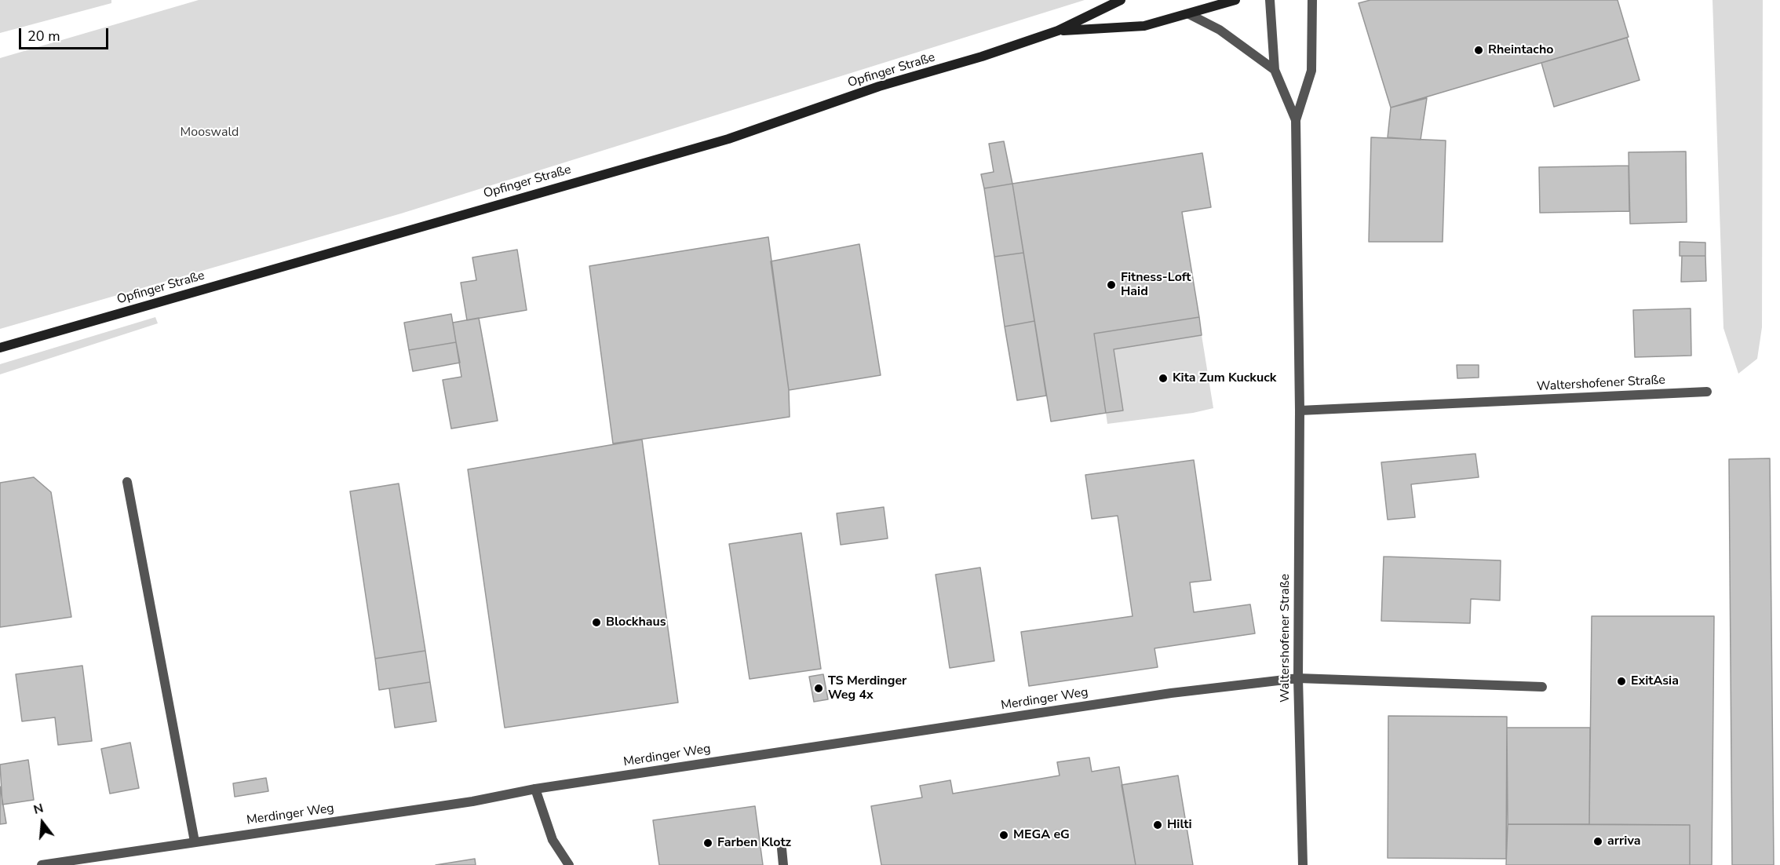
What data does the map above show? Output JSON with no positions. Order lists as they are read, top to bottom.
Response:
{
  "streets": {
    "main road": ["Opfinger Straße"],
    "street": ["Waltershofener Straße", "Merdinger Weg"]
  },
  "crossings": [
    ["Waltershofener Straße", "Merdinger Weg"]
  ],
  "parks": ["Mooswald"],
  "places": [
    "Rheintacho",
    "Fitness-Loft Haid",
    "Kita Zum Kuckuck",
    "Blockhaus",
    "ExitAsia",
    "TS Merdinger Weg 4x",
    "Hilti",
    "MEGA eG",
    "arriva",
    "Farben Klotz"
  ],
  "scale_bar": "20 m",
  "north": "top"
}
